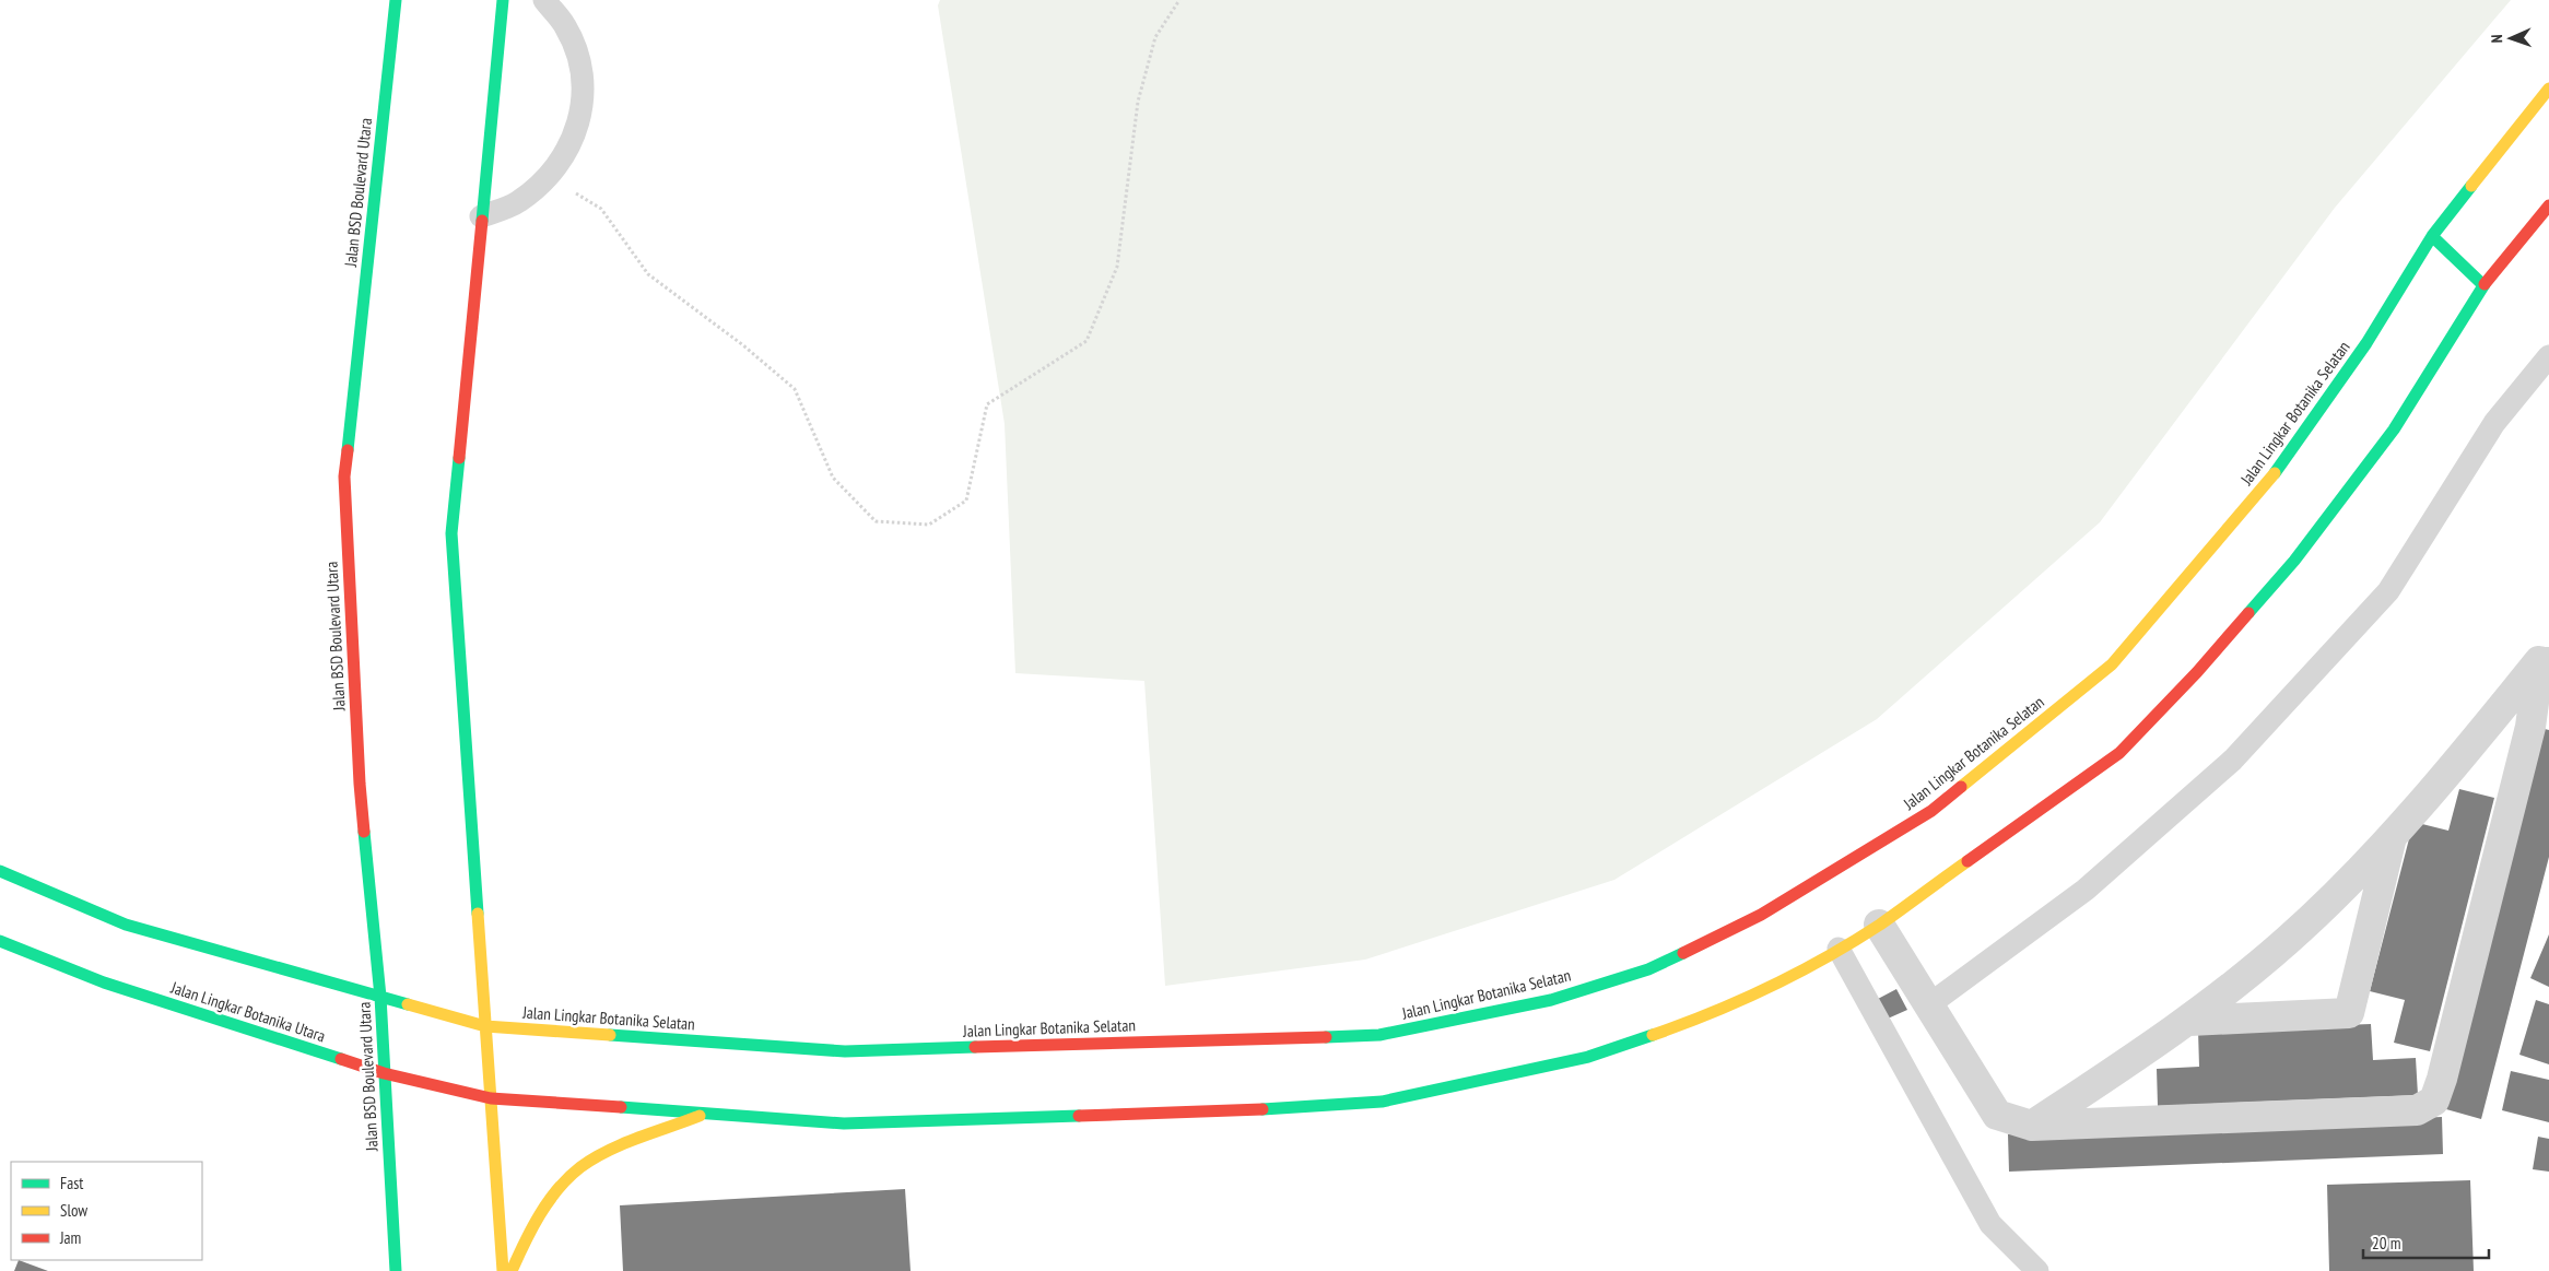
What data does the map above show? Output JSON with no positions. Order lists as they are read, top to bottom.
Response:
{
  "streets": {
    "street": ["Jalan BSD Boulevard Utara", "Jalan Lingkar Botanika Selatan", "Jalan Lingkar Botanika Utara"]
  },
  "crossings": [
    ["Jalan BSD Boulevard Utara", "Jalan Lingkar Botanika Selatan"],
    ["Jalan BSD Boulevard Utara", "Jalan Lingkar Botanika Utara"]
  ],
  "legend": ["Fast", "Slow", "Jam"],
  "scale_bar": "20 m",
  "north": "left"
}
